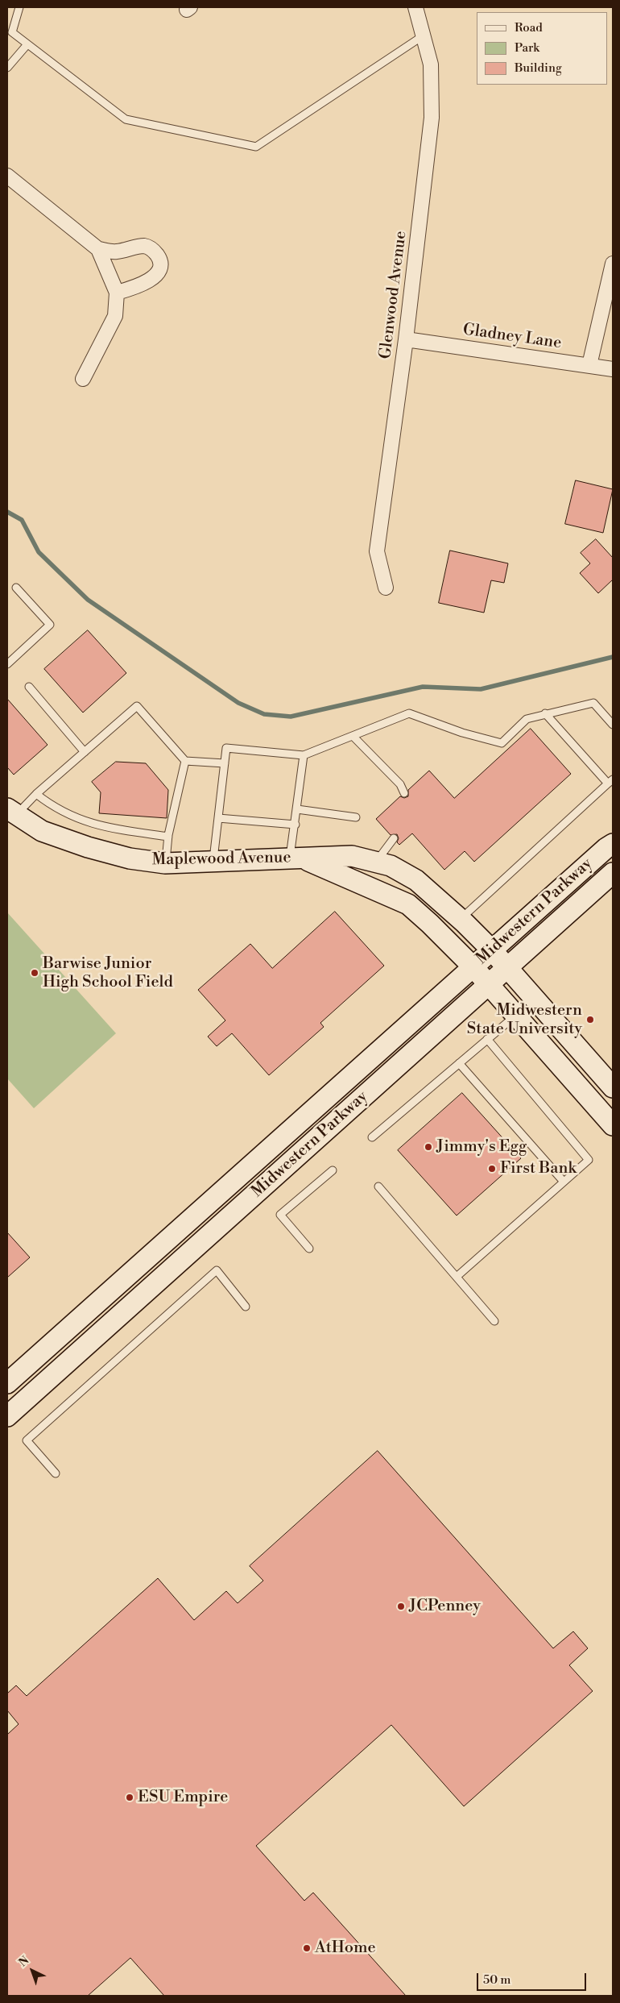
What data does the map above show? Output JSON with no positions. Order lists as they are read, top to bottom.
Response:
{
  "streets": {
    "main road": ["Maplewood Avenue", "Midwestern Parkway"],
    "street": ["Glenwood Avenue", "Gladney Lane"]
  },
  "crossings": [
    ["Glenwood Avenue", "Gladney Lane"],
    ["Maplewood Avenue", "Midwestern Parkway"]
  ],
  "places": [
    "Barwise Junior High School Field",
    "Midwestern State University",
    "Jimmy's Egg",
    "First Bank",
    "JCPenney",
    "ESU Empire",
    "AtHome"
  ],
  "legend": ["Road", "Park", "Building"],
  "scale_bar": "50 m",
  "north": "top left"
}
